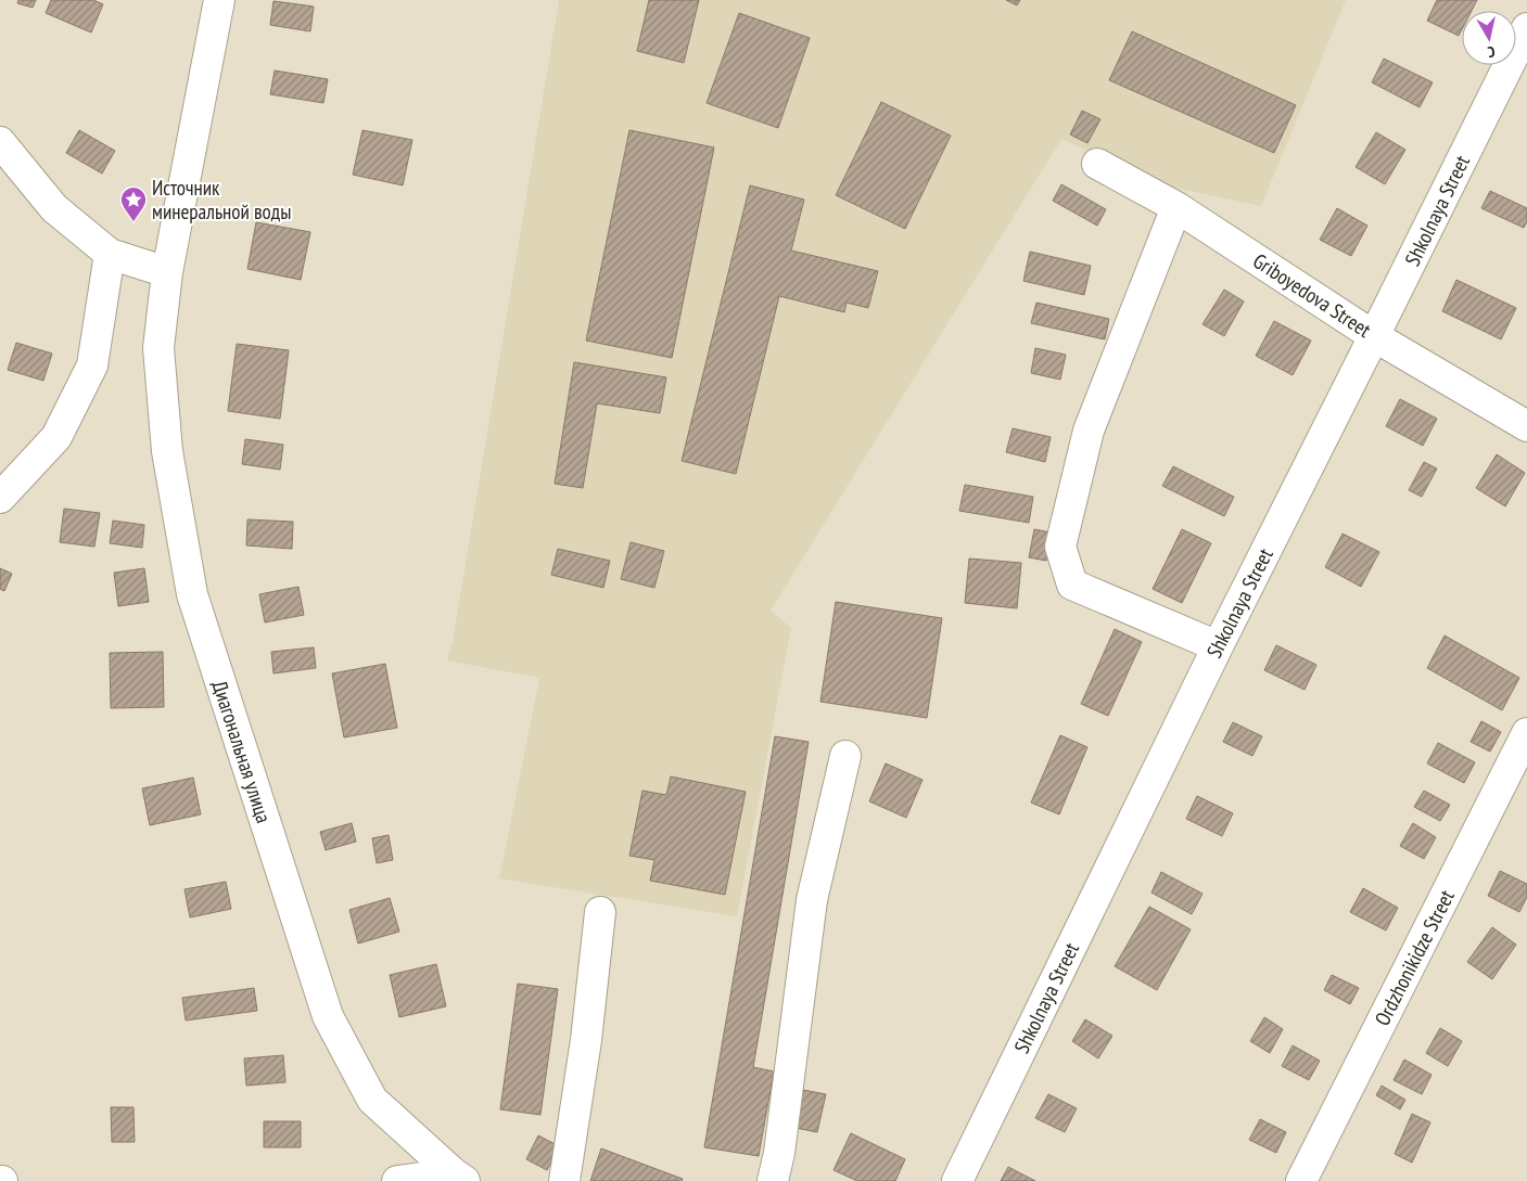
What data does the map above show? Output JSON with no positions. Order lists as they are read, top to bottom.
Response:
{
  "streets": {
    "street": [
      "Shkolnaya Street",
      "Griboyedova Street",
      "Диагональная улица",
      "Ordzhonikidze Street"
    ]
  },
  "crossings": [
    ["Shkolnaya Street", "Griboyedova Street"]
  ],
  "places": {
    "place": ["Источник минеральной воды"]
  },
  "north": "bottom"
}
